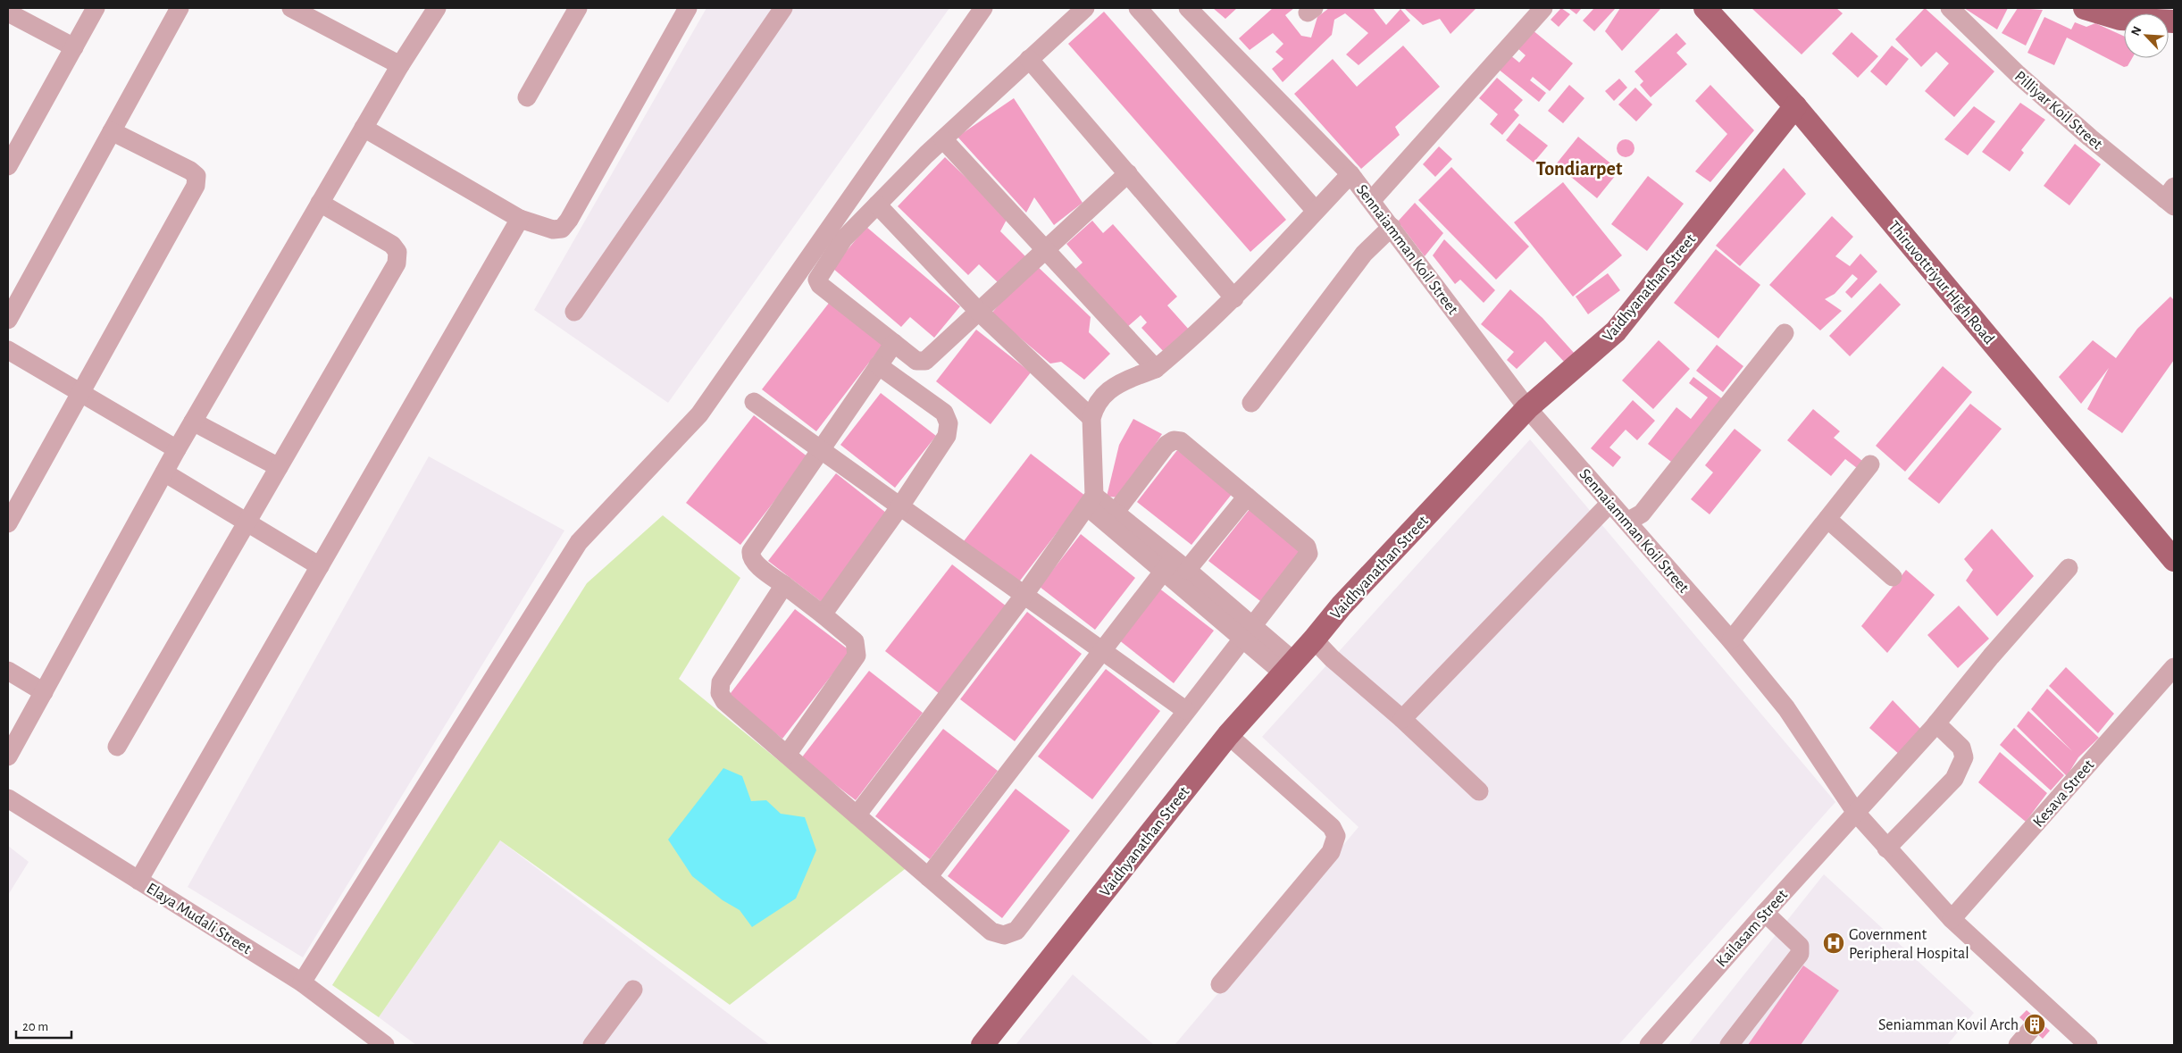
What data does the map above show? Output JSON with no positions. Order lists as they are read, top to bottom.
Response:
{
  "streets": {
    "main road": ["Thiruvottriyur High Road", "Vaidhyanathan Street"],
    "street": [
      "Pilliyar Koil Street",
      "Sennaiamman Koil Street",
      "Kesava Street",
      "Elaya Mudali Street",
      "Kailasam Street"
    ]
  },
  "crossings": [
    ["Sennaiamman Koil Street", "Vaidhyanathan Street"],
    ["Sennaiamman Koil Street", "Kesava Street"],
    ["Sennaiamman Koil Street", "Kailasam Street"],
    ["Thiruvottriyur High Road", "Vaidhyanathan Street"]
  ],
  "districts": ["Tondiarpet"],
  "places": {
    "hospital": ["Government Peripheral Hospital"],
    "building": ["Seniamman Kovil Arch"]
  },
  "scale_bar": "20 m",
  "north": "top left"
}
